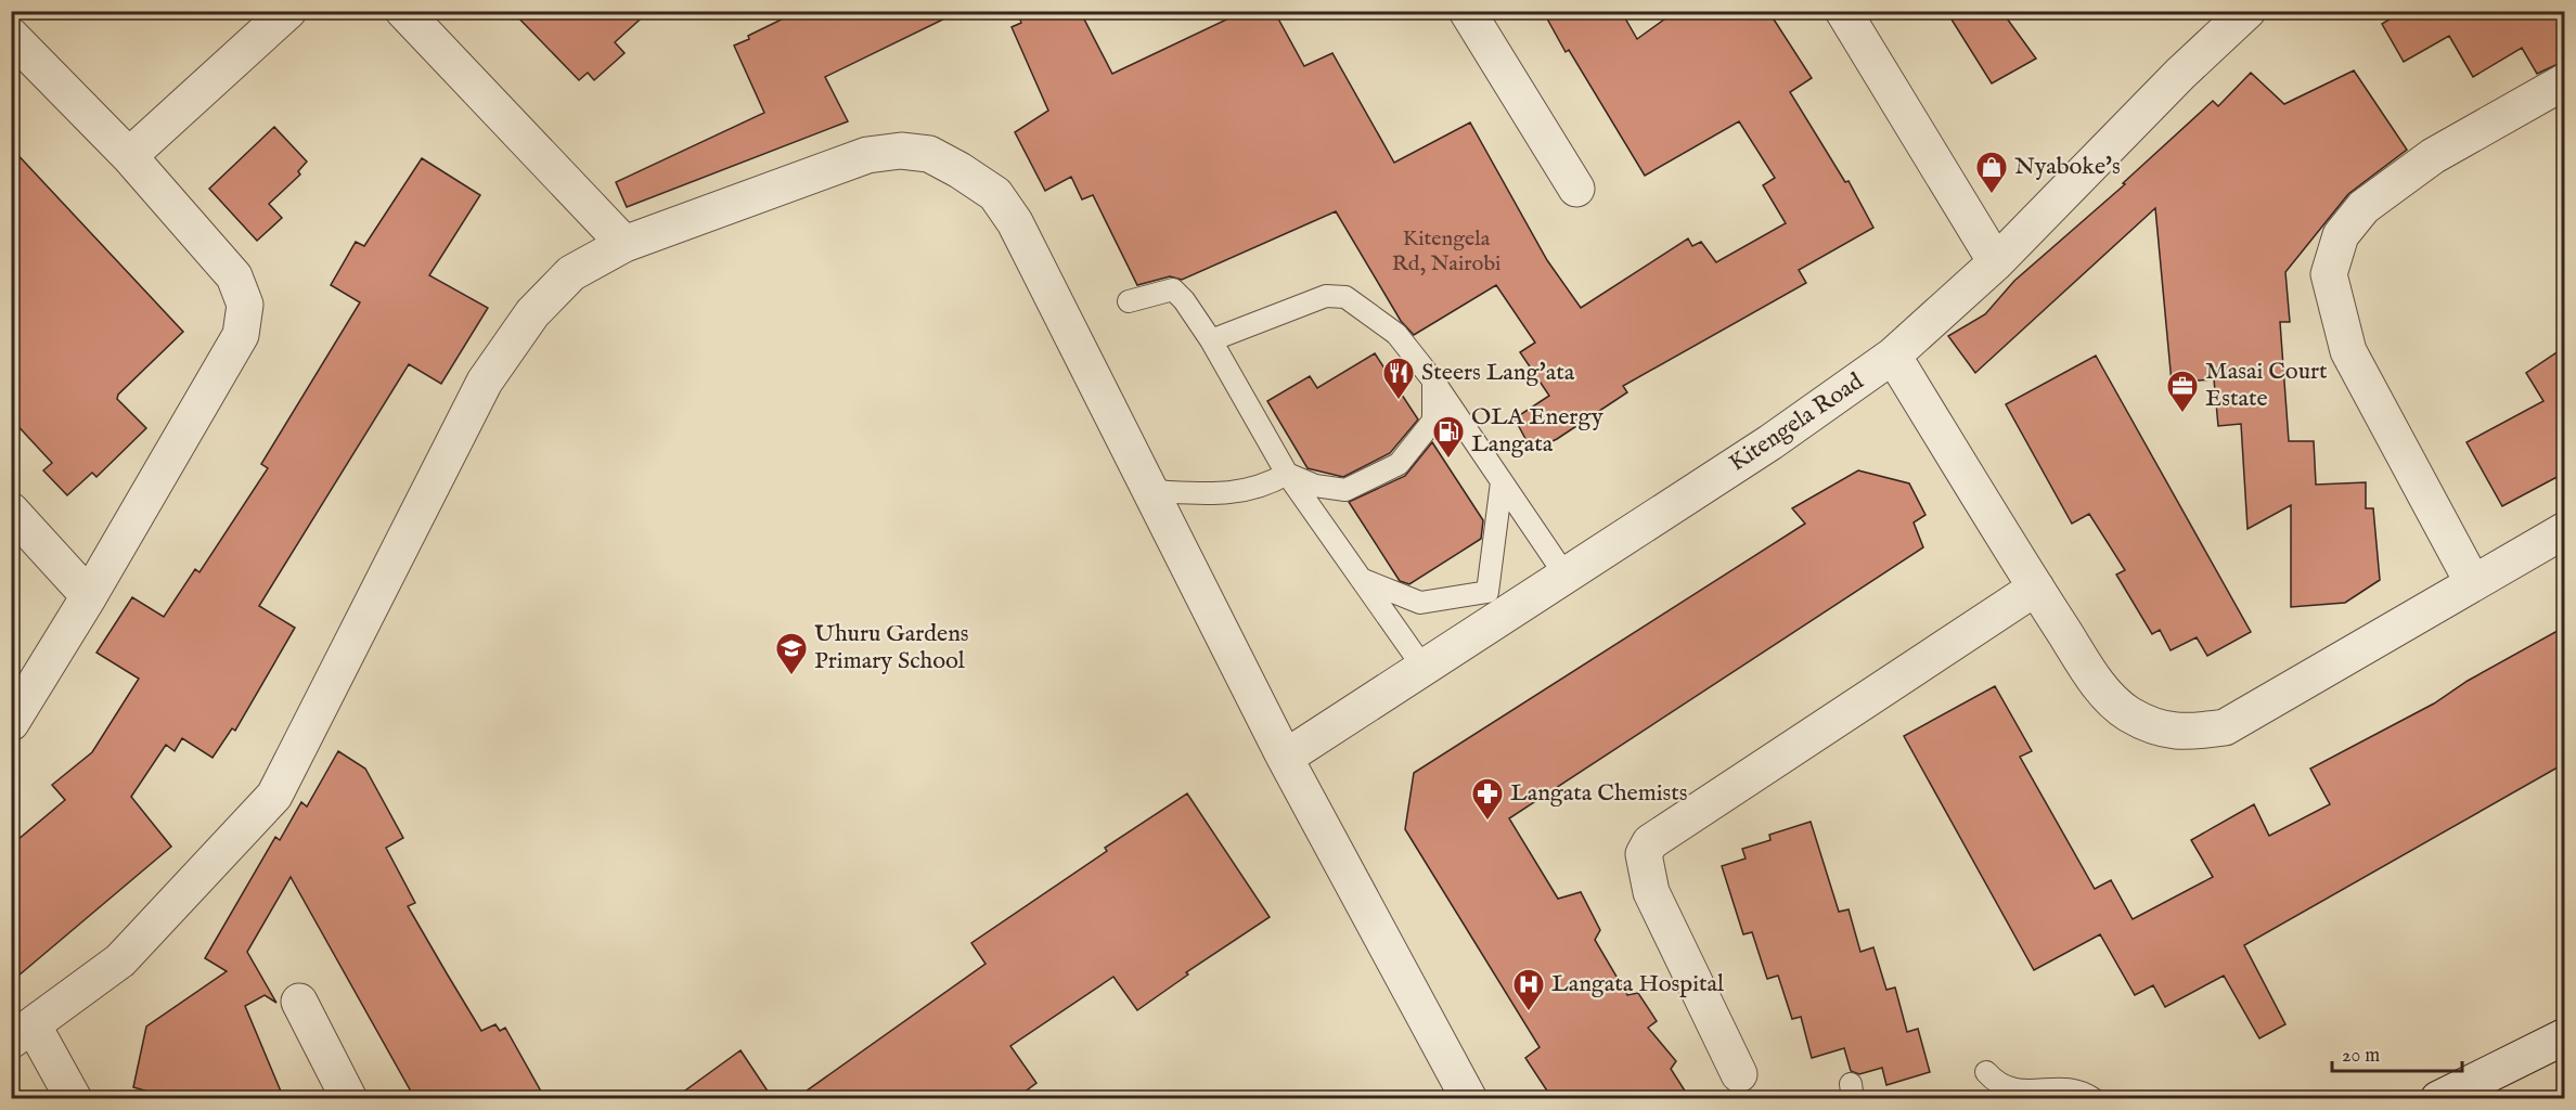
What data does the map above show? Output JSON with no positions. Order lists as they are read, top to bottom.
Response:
{
  "streets": {
    "street": ["Kitengela Road"]
  },
  "places": {
    "shop": ["Nyaboke's"],
    "restaurant": ["Steers Lang'ata"],
    "office": ["Masai Court Estate"],
    "fuel station": ["OLA Energy Langata"],
    "school or university": ["Uhuru Gardens Primary School"],
    "pharmacy": ["Langata Chemists"],
    "hospital": ["Langata Hospital"]
  },
  "house_numbers": ["Kitengela Rd, Nairobi"],
  "scale_bar": "20 m"
}
